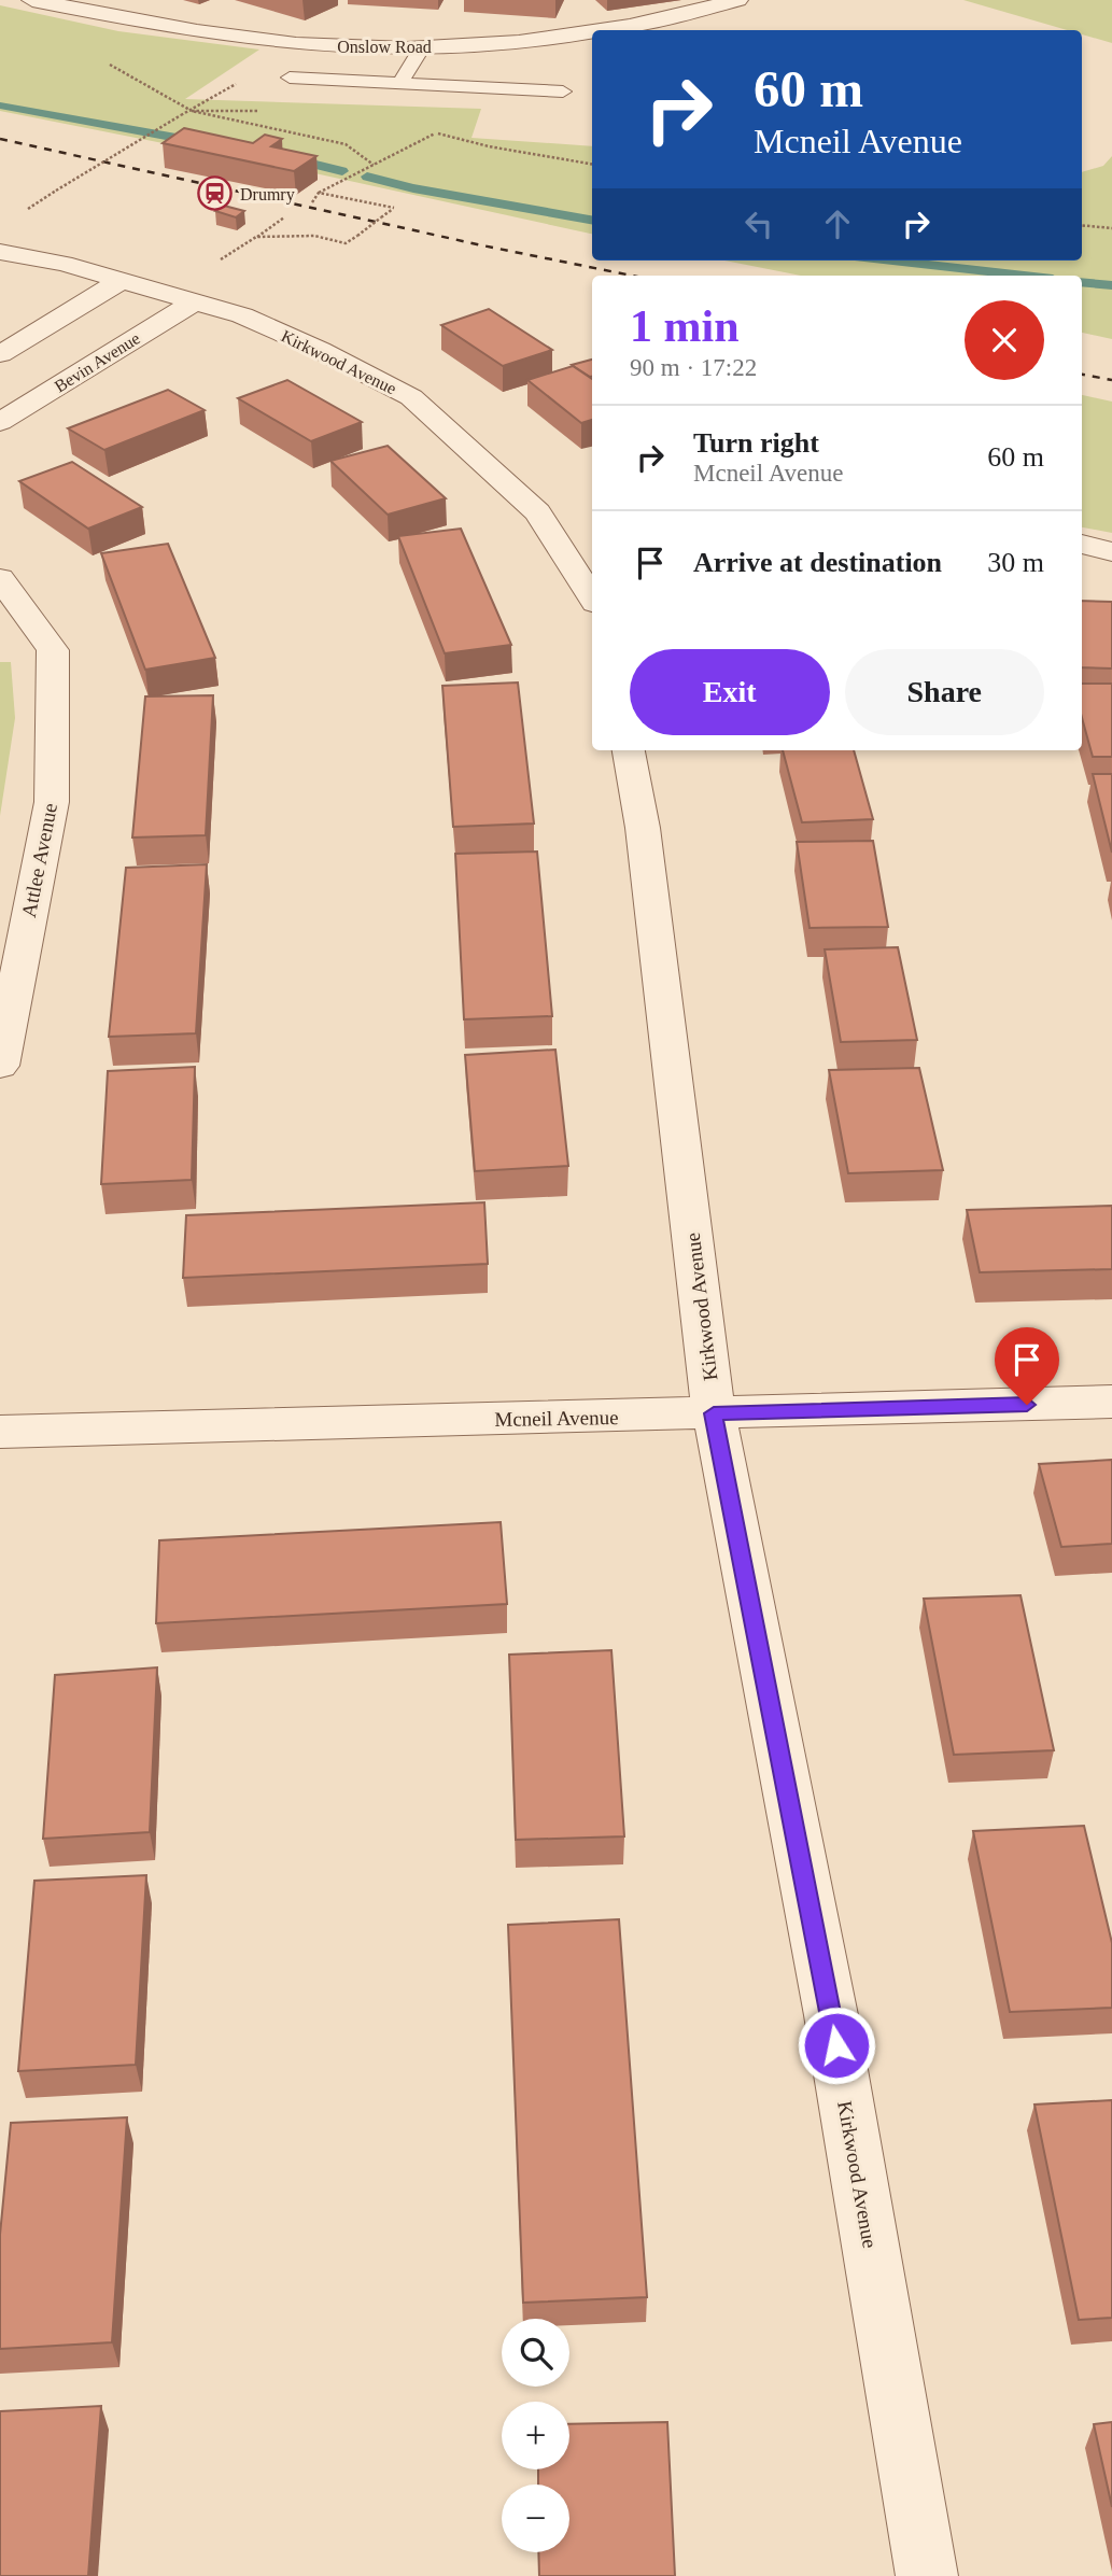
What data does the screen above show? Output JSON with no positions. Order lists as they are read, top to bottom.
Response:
{
  "streets": {
    "street": [
      "Onslow Road",
      "Bevin Avenue",
      "Kirkwood Avenue",
      "Attlee Avenue",
      "Mcneil Avenue"
    ]
  },
  "crossings": [
    ["Bevin Avenue", "Kirkwood Avenue"],
    ["Kirkwood Avenue", "Mcneil Avenue"]
  ],
  "places": {
    "station": ["Drumry"]
  },
  "page": {
    "turn": ["60 m", "Mcneil Avenue"],
    "heading": ["1 min", "90 m · 17:22"],
    "list": [
      {
        "name": "Turn right",
        "note": "Mcneil Avenue",
        "value": "60 m"
      },
      {
        "name": "Arrive at destination",
        "value": "30 m"
      }
    ],
    "buttons": ["Exit", "Share"],
    "map_buttons": ["+", "−"]
  }
}
